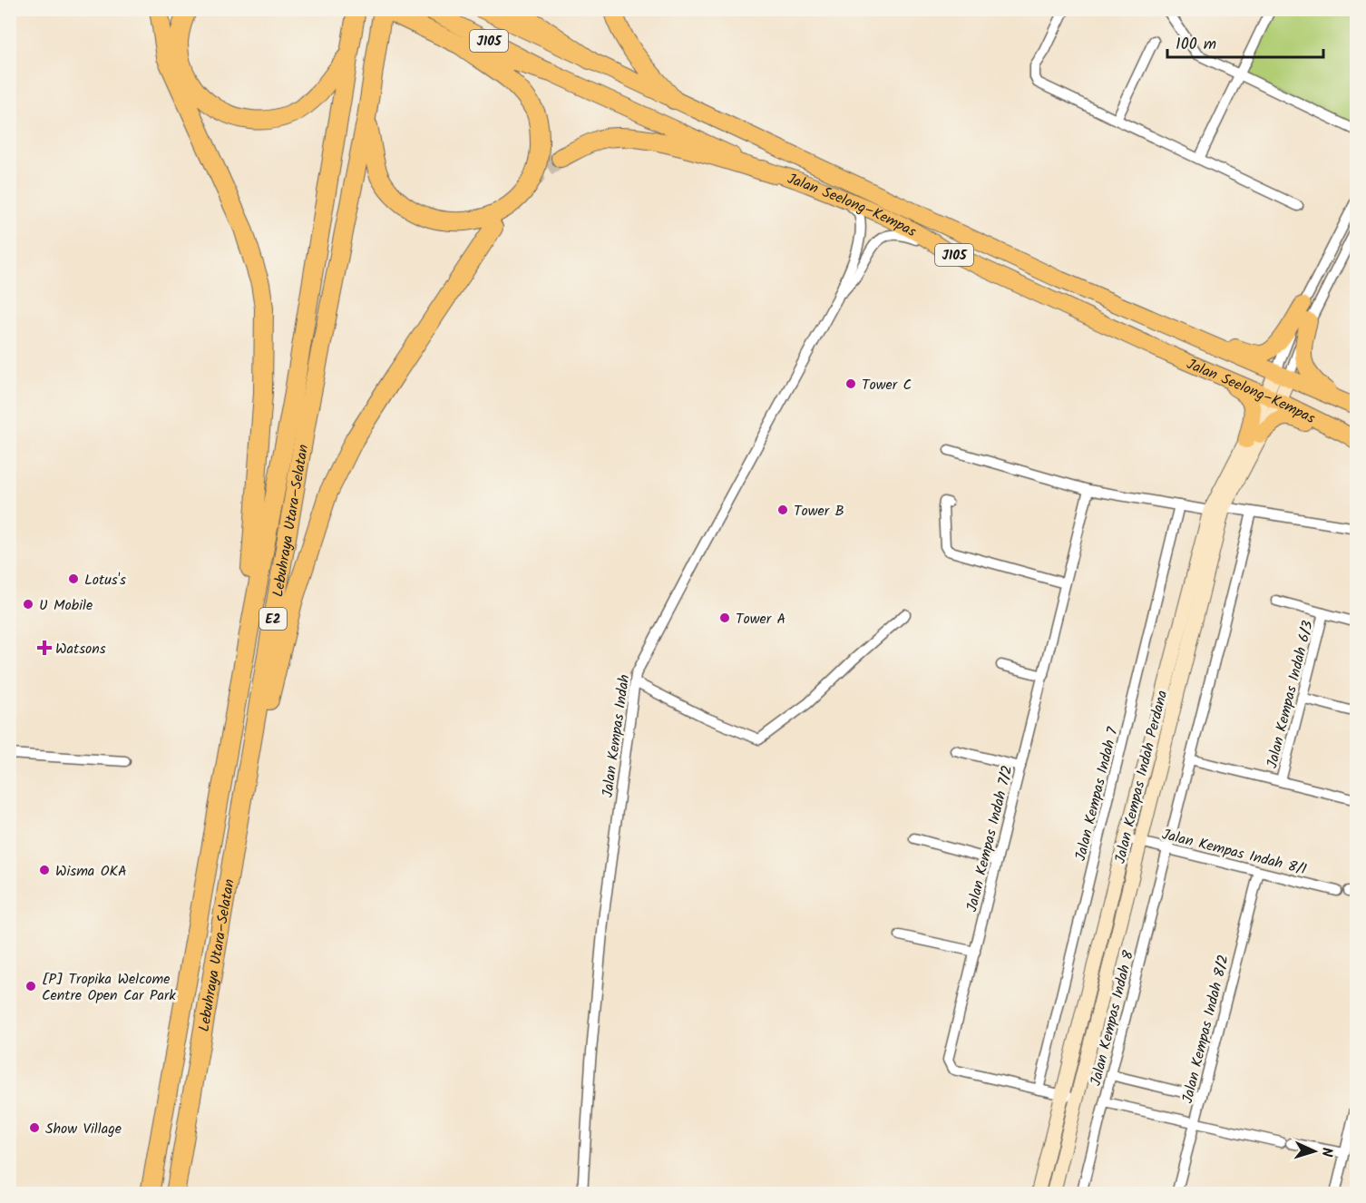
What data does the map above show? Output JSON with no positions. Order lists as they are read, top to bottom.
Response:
{
  "streets": {
    "highway": ["Lebuhraya Utara–Selatan", "E2"],
    "main road": ["J105", "Jalan Seelong–Kempas"],
    "street": [
      "Jalan Kempas Indah 6/3",
      "Jalan Kempas Indah",
      "Jalan Kempas Indah Perdana",
      "Jalan Kempas Indah 7",
      "Jalan Kempas Indah 7/2",
      "Jalan Kempas Indah 8/1",
      "Jalan Kempas Indah 8",
      "Jalan Kempas Indah 8/2"
    ]
  },
  "crossings": [
    ["J105", "Jalan Seelong–Kempas"],
    ["Jalan Kempas Indah Perdana", "Jalan Kempas Indah 7/2"],
    ["Jalan Kempas Indah Perdana", "Jalan Kempas Indah 8/1"],
    ["Jalan Kempas Indah 7", "Jalan Kempas Indah 7/2"],
    ["Jalan Kempas Indah 8/1", "Jalan Kempas Indah 8"],
    ["Jalan Kempas Indah 8/1", "Jalan Kempas Indah 8/2"]
  ],
  "places": {
    "other": [
      "Tower C",
      "Tower B",
      "Lotus's",
      "U Mobile",
      "Tower A",
      "Wisma OKA",
      "[P] Tropika Welcome Centre Open Car Park",
      "Show Village"
    ],
    "health": ["Watsons"]
  },
  "scale_bar": "100 m",
  "north": "right"
}
